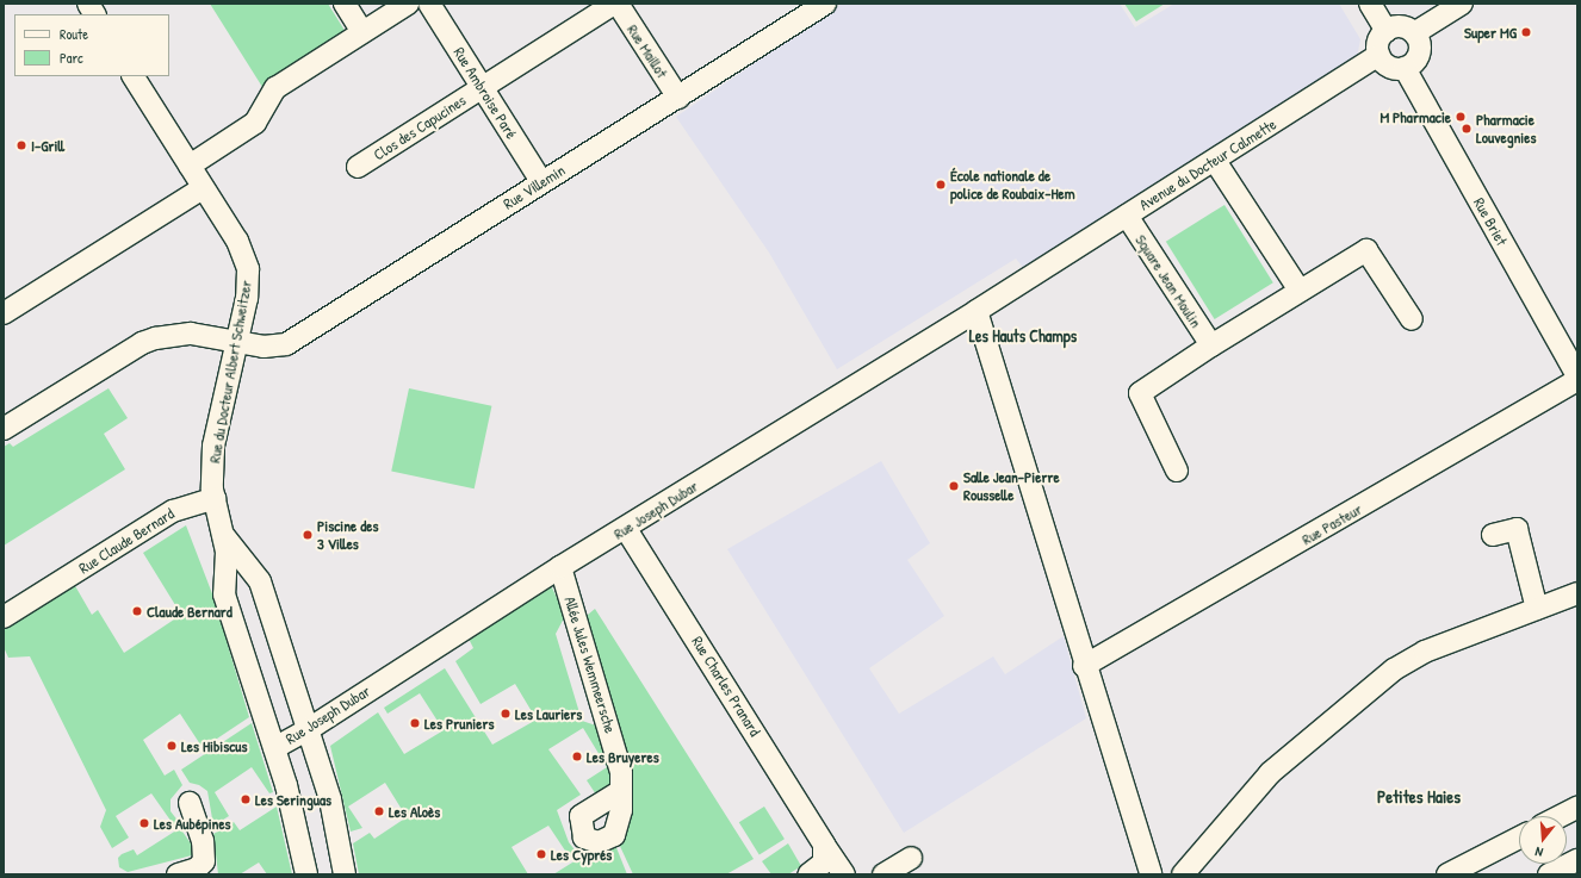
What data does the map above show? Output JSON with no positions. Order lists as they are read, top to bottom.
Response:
{
  "streets": {
    "street": [
      "Rue Maillot",
      "Rue Ambroise Paré",
      "Clos des Capucines",
      "Avenue du Docteur Calmette",
      "Rue Villemin",
      "Rue Briet",
      "Square Jean Moulin",
      "Rue du Docteur Albert Schweitzer",
      "Rue Joseph Dubar",
      "Rue Pasteur",
      "Rue Claude Bernard",
      "Allée Jules Wemmeersche",
      "Rue Charles Pranard"
    ]
  },
  "crossings": [
    ["Rue Maillot", "Clos des Capucines"],
    ["Rue Maillot", "Rue Villemin"],
    ["Rue Ambroise Paré", "Clos des Capucines"],
    ["Rue Ambroise Paré", "Rue Villemin"],
    ["Avenue du Docteur Calmette", "Rue Briet"],
    ["Avenue du Docteur Calmette", "Square Jean Moulin"],
    ["Avenue du Docteur Calmette", "Rue Joseph Dubar"],
    ["Rue Villemin", "Rue du Docteur Albert Schweitzer"],
    ["Rue du Docteur Albert Schweitzer", "Rue Claude Bernard"],
    ["Rue Joseph Dubar", "Allée Jules Wemmeersche"],
    ["Rue Joseph Dubar", "Rue Charles Pranard"]
  ],
  "districts": ["Les Hauts Champs", "Petites Haies"],
  "places": [
    "Super MG",
    "M Pharmacie",
    "Pharmacie Louvegnies",
    "I-Grill",
    "École nationale de police de Roubaix-Hem",
    "Salle Jean-Pierre Rousselle",
    "Piscine des 3 Villes",
    "Claude Bernard",
    "Les Lauriers",
    "Les Pruniers",
    "Les Hibiscus",
    "Les Bruyeres",
    "Les Seringuas",
    "Les Aloès",
    "Les Aubépines",
    "Les Cyprés"
  ],
  "legend": ["Route", "Parc"],
  "north": "bottom"
}
